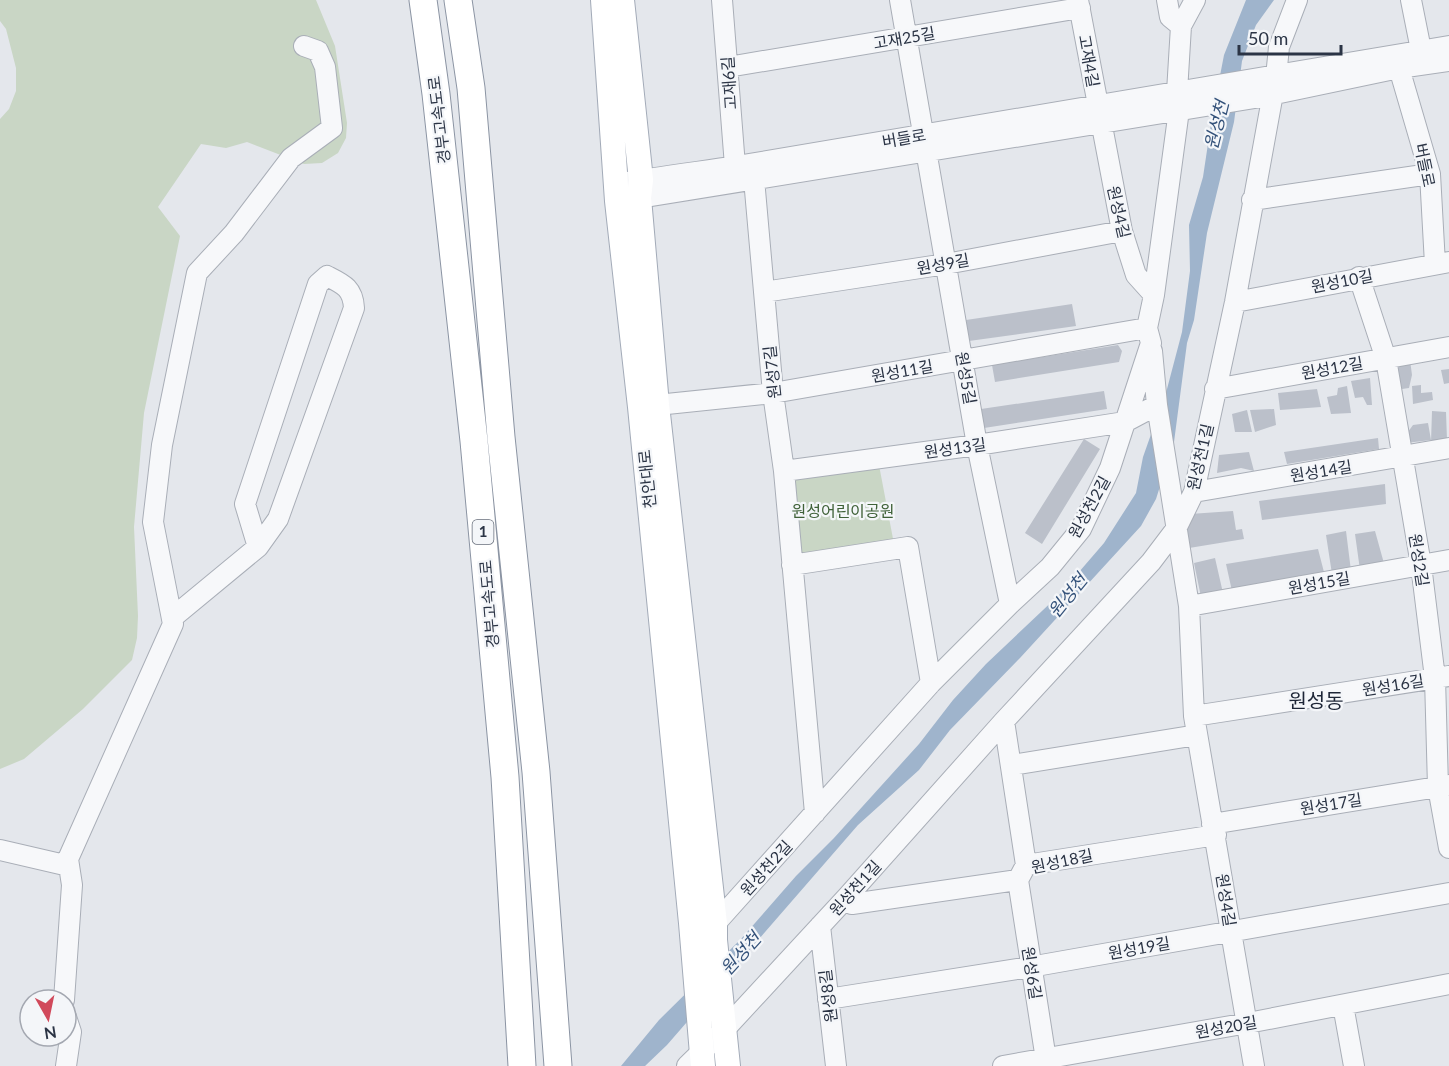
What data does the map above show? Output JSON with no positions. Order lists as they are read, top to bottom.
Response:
{
  "streets": {
    "highway": ["경부고속도로", "1"],
    "main road": ["천안대로"],
    "street": [
      "고재25길",
      "고재4길",
      "고재6길",
      "버들로",
      "원성4길",
      "원성9길",
      "원성10길",
      "원성12길",
      "원성11길",
      "원성7길",
      "원성5길",
      "원성13길",
      "원성천1길",
      "원성14길",
      "원성천2길",
      "원성2길",
      "원성15길",
      "원성16길",
      "원성17길",
      "원성18길",
      "원성19길",
      "원성6길",
      "원성8길",
      "원성20길"
    ]
  },
  "crossings": [
    ["고재25길", "고재4길"],
    ["고재25길", "고재6길"],
    ["고재25길", "원성5길"],
    ["고재4길", "버들로"],
    ["고재4길", "원성4길"],
    ["고재6길", "버들로"],
    ["버들로", "원성4길"],
    ["버들로", "원성10길"],
    ["버들로", "원성7길"],
    ["버들로", "원성5길"],
    ["버들로", "원성천1길"],
    ["버들로", "천안대로"],
    ["버들로", "원성천2길"],
    ["원성4길", "원성9길"],
    ["원성4길", "원성11길"],
    ["원성4길", "원성13길"],
    ["원성4길", "원성천1길"],
    ["원성4길", "원성천2길"],
    ["원성4길", "원성15길"],
    ["원성4길", "원성16길"],
    ["원성4길", "원성17길"],
    ["원성4길", "원성18길"],
    ["원성4길", "원성19길"],
    ["원성4길", "원성20길"],
    ["원성9길", "원성7길"],
    ["원성9길", "원성5길"],
    ["원성10길", "원성천1길"],
    ["원성10길", "원성2길"],
    ["원성12길", "원성천1길"],
    ["원성12길", "원성2길"],
    ["원성11길", "원성7길"],
    ["원성11길", "원성5길"],
    ["원성11길", "천안대로"],
    ["원성11길", "원성천2길"],
    ["원성7길", "원성13길"],
    ["원성7길", "원성천2길"],
    ["원성5길", "원성13길"],
    ["원성5길", "원성천2길"],
    ["원성13길", "원성천2길"],
    ["원성천1길", "원성14길"],
    ["원성천1길", "천안대로"],
    ["원성천1길", "원성18길"],
    ["원성천1길", "원성8길"],
    ["원성14길", "원성2길"],
    ["천안대로", "원성천2길"],
    ["원성2길", "원성15길"],
    ["원성2길", "원성16길"],
    ["원성2길", "원성17길"],
    ["원성17길", "원성18길"],
    ["원성18길", "원성6길"],
    ["원성19길", "원성6길"],
    ["원성19길", "원성8길"],
    ["원성6길", "원성20길"]
  ],
  "districts": ["원성동"],
  "water": ["원성천"],
  "parks": ["원성어린이공원"],
  "scale_bar": "50 m",
  "north": "bottom"
}
